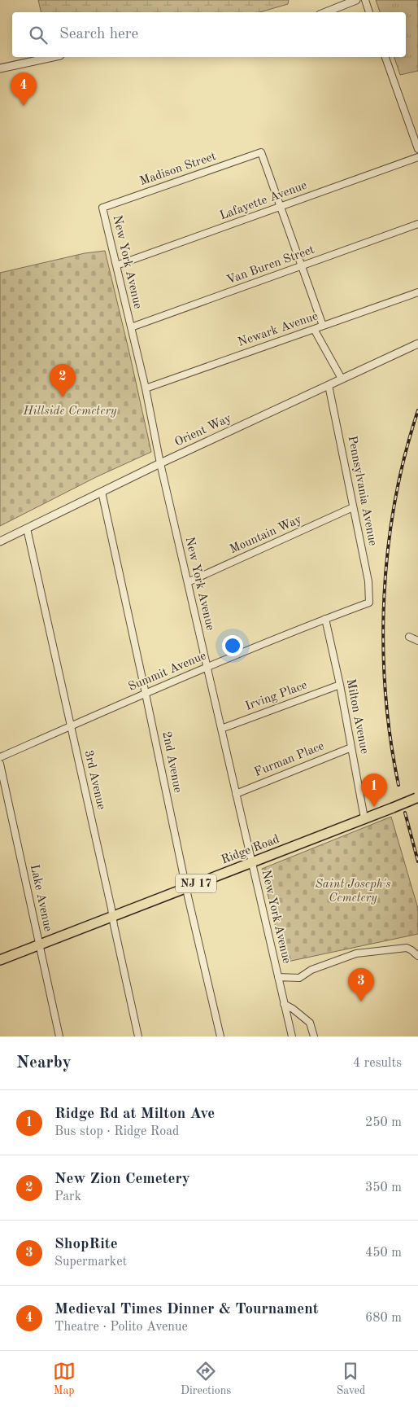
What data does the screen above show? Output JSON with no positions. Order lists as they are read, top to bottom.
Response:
{
  "streets": {
    "main road": ["Ridge Road", "NJ 17"],
    "street": [
      "Madison Street",
      "Lafayette Avenue",
      "New York Avenue",
      "Van Buren Street",
      "Newark Avenue",
      "Orient Way",
      "Pennsylvania Avenue",
      "Mountain Way",
      "Summit Avenue",
      "Irving Place",
      "Milton Avenue",
      "Furman Place",
      "2nd Avenue",
      "3rd Avenue",
      "Lake Avenue"
    ]
  },
  "crossings": [
    ["Madison Street", "Lafayette Avenue"],
    ["Madison Street", "New York Avenue"],
    ["Lafayette Avenue", "New York Avenue"],
    ["New York Avenue", "Van Buren Street"],
    ["New York Avenue", "Newark Avenue"],
    ["New York Avenue", "Orient Way"],
    ["New York Avenue", "Mountain Way"],
    ["New York Avenue", "Summit Avenue"],
    ["New York Avenue", "Irving Place"],
    ["New York Avenue", "Furman Place"],
    ["New York Avenue", "Ridge Road"],
    ["Orient Way", "Pennsylvania Avenue"],
    ["Orient Way", "2nd Avenue"],
    ["Orient Way", "3rd Avenue"],
    ["Pennsylvania Avenue", "Mountain Way"],
    ["Pennsylvania Avenue", "Summit Avenue"],
    ["Summit Avenue", "Milton Avenue"],
    ["Summit Avenue", "2nd Avenue"],
    ["Summit Avenue", "3rd Avenue"],
    ["Irving Place", "Milton Avenue"],
    ["Milton Avenue", "Furman Place"],
    ["Milton Avenue", "Ridge Road"],
    ["2nd Avenue", "Ridge Road"],
    ["3rd Avenue", "Ridge Road"],
    ["Ridge Road", "Lake Avenue"]
  ],
  "parks": ["Hillside Cemetery", "Saint Joseph's Cemetery"],
  "page": {
    "search": "Search here",
    "pins": [
      "4",
      "2",
      "1",
      "3"
    ],
    "heading": ["Nearby", "4 results"],
    "list": [
      {
        "mark": "1",
        "name": "Ridge Rd at Milton Ave",
        "note": "Bus stop · Ridge Road",
        "value": "250 m"
      },
      {
        "mark": "2",
        "name": "New Zion Cemetery",
        "note": "Park",
        "value": "350 m"
      },
      {
        "mark": "3",
        "name": "ShopRite",
        "note": "Supermarket",
        "value": "450 m"
      },
      {
        "mark": "4",
        "name": "Medieval Times Dinner & Tournament",
        "note": "Theatre · Polito Avenue",
        "value": "680 m"
      }
    ],
    "nav": ["Map", "Directions", "Saved"]
  }
}
